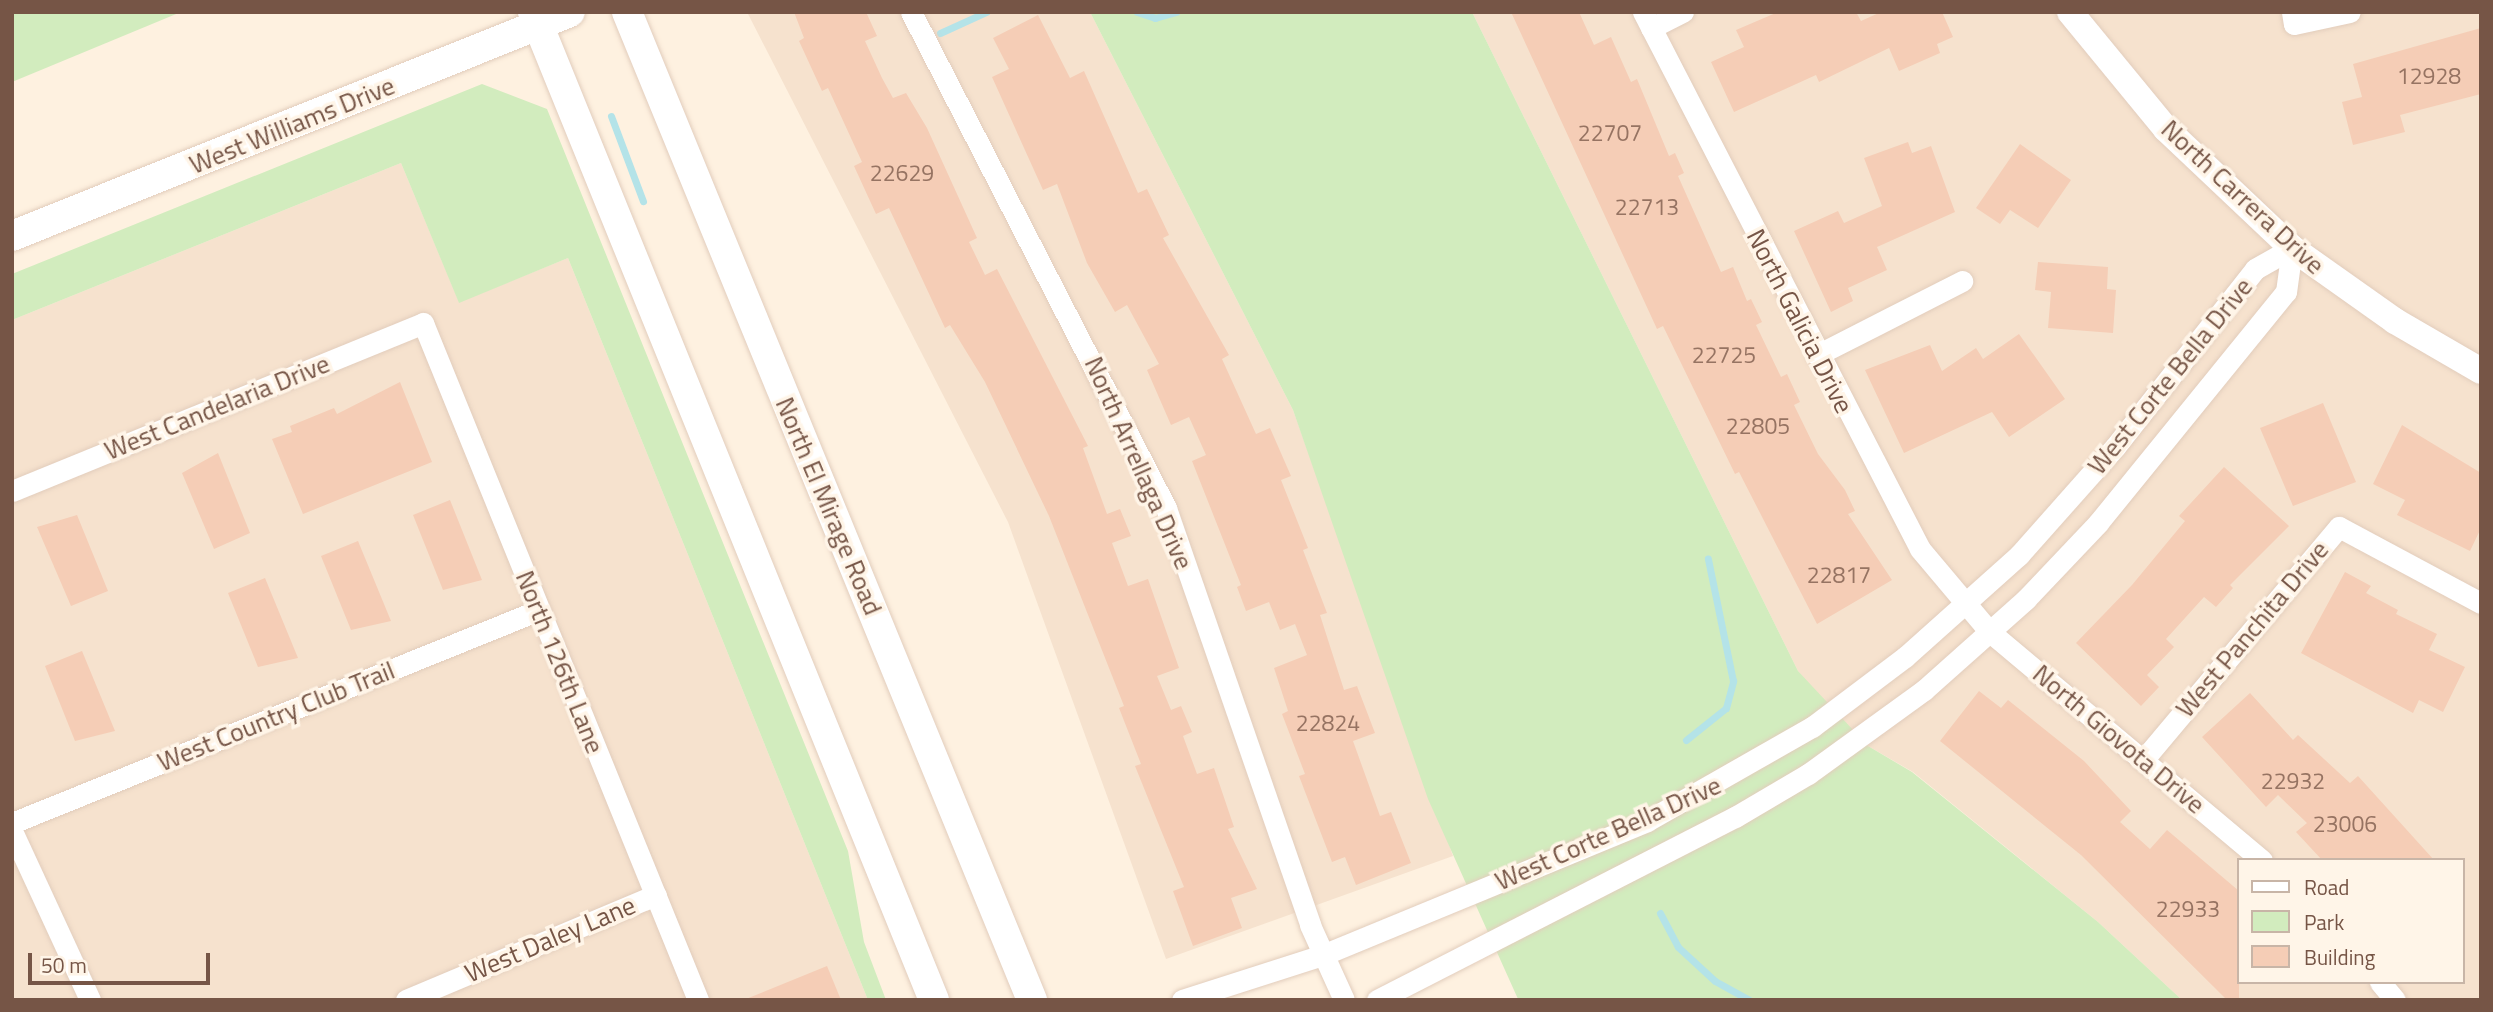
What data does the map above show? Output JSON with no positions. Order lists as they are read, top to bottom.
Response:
{
  "streets": {
    "main road": ["West Williams Drive", "North El Mirage Road"],
    "street": [
      "North Carrera Drive",
      "North Galicia Drive",
      "West Corte Bella Drive",
      "West Candelaria Drive",
      "North Arrellaga Drive",
      "West Panchita Drive",
      "North 126th Lane",
      "West Country Club Trail",
      "North Giovota Drive",
      "West Daley Lane"
    ]
  },
  "crossings": [
    ["North Carrera Drive", "West Corte Bella Drive"],
    ["North Galicia Drive", "West Corte Bella Drive"],
    ["North Galicia Drive", "North Giovota Drive"],
    ["West Corte Bella Drive", "North Arrellaga Drive"],
    ["West Corte Bella Drive", "North Giovota Drive"],
    ["West Candelaria Drive", "North 126th Lane"],
    ["West Panchita Drive", "North Giovota Drive"],
    ["North 126th Lane", "West Country Club Trail"],
    ["North 126th Lane", "West Daley Lane"]
  ],
  "house_numbers": [
    "12928",
    "22707",
    "22629",
    "22713",
    "22725",
    "22805",
    "22817",
    "22824",
    "22932",
    "23006",
    "22933"
  ],
  "legend": ["Road", "Park", "Building"],
  "scale_bar": "50 m"
}
